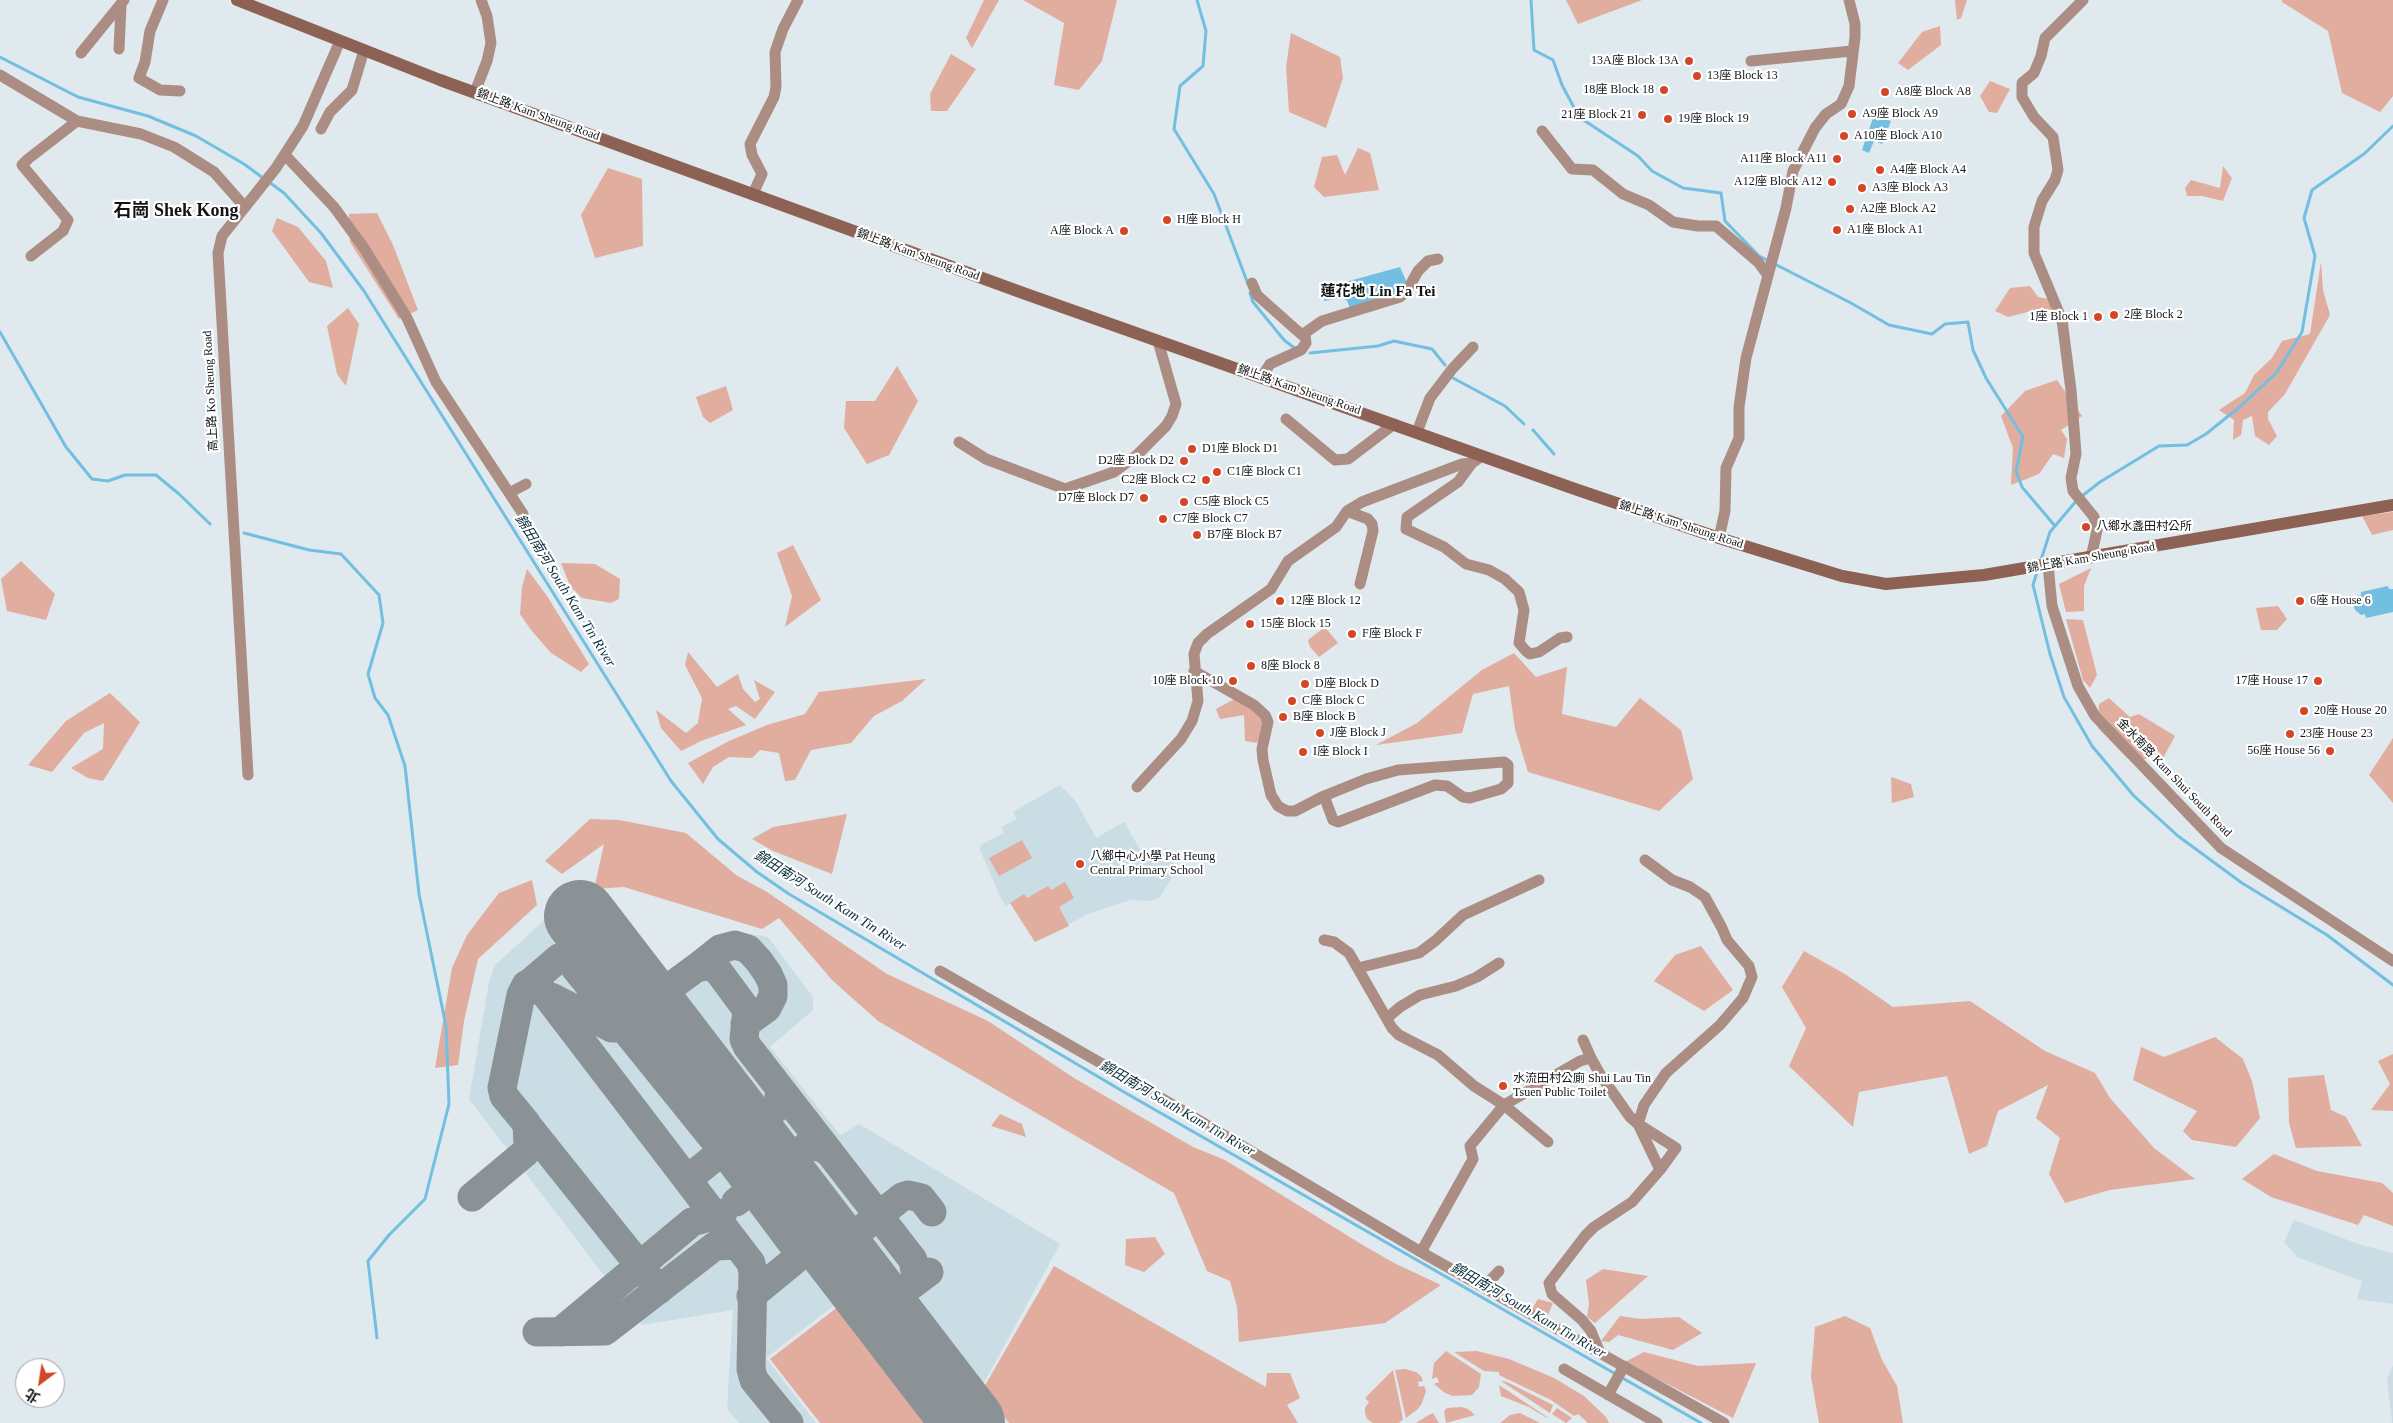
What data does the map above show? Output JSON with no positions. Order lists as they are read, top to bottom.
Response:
{
  "streets": {
    "main road": ["錦上路 Kam Sheung Road"],
    "street": ["高上路 Ko Sheung Road", "金水南路 Kam Shui South Road"]
  },
  "crossings": [
    ["錦上路 Kam Sheung Road", "高上路 Ko Sheung Road"],
    ["錦上路 Kam Sheung Road", "金水南路 Kam Shui South Road"]
  ],
  "districts": ["石崗 Shek Kong", "蓮花地 Lin Fa Tei"],
  "water": ["錦田南河 South Kam Tin River"],
  "places": [
    "13A座 Block 13A",
    "13座 Block 13",
    "18座 Block 18",
    "A8座 Block A8",
    "A9座 Block A9",
    "21座 Block 21",
    "19座 Block 19",
    "A10座 Block A10",
    "A11座 Block A11",
    "A4座 Block A4",
    "A12座 Block A12",
    "A3座 Block A3",
    "A2座 Block A2",
    "H座 Block H",
    "A1座 Block A1",
    "A座 Block A",
    "2座 Block 2",
    "1座 Block 1",
    "D1座 Block D1",
    "D2座 Block D2",
    "C1座 Block C1",
    "C2座 Block C2",
    "D7座 Block D7",
    "C5座 Block C5",
    "C7座 Block C7",
    "八鄉水盞田村公所",
    "B7座 Block B7",
    "12座 Block 12",
    "6座 House 6",
    "15座 Block 15",
    "F座 Block F",
    "8座 Block 8",
    "10座 Block 10",
    "17座 House 17",
    "D座 Block D",
    "C座 Block C",
    "20座 House 20",
    "B座 Block B",
    "J座 Block J",
    "23座 House 23",
    "56座 House 56",
    "I座 Block I",
    "八鄉中心小學 Pat Heung Central Primary School",
    "水流田村公廁 Shui Lau Tin Tsuen Public Toilet"
  ],
  "north": "bottom left"
}
